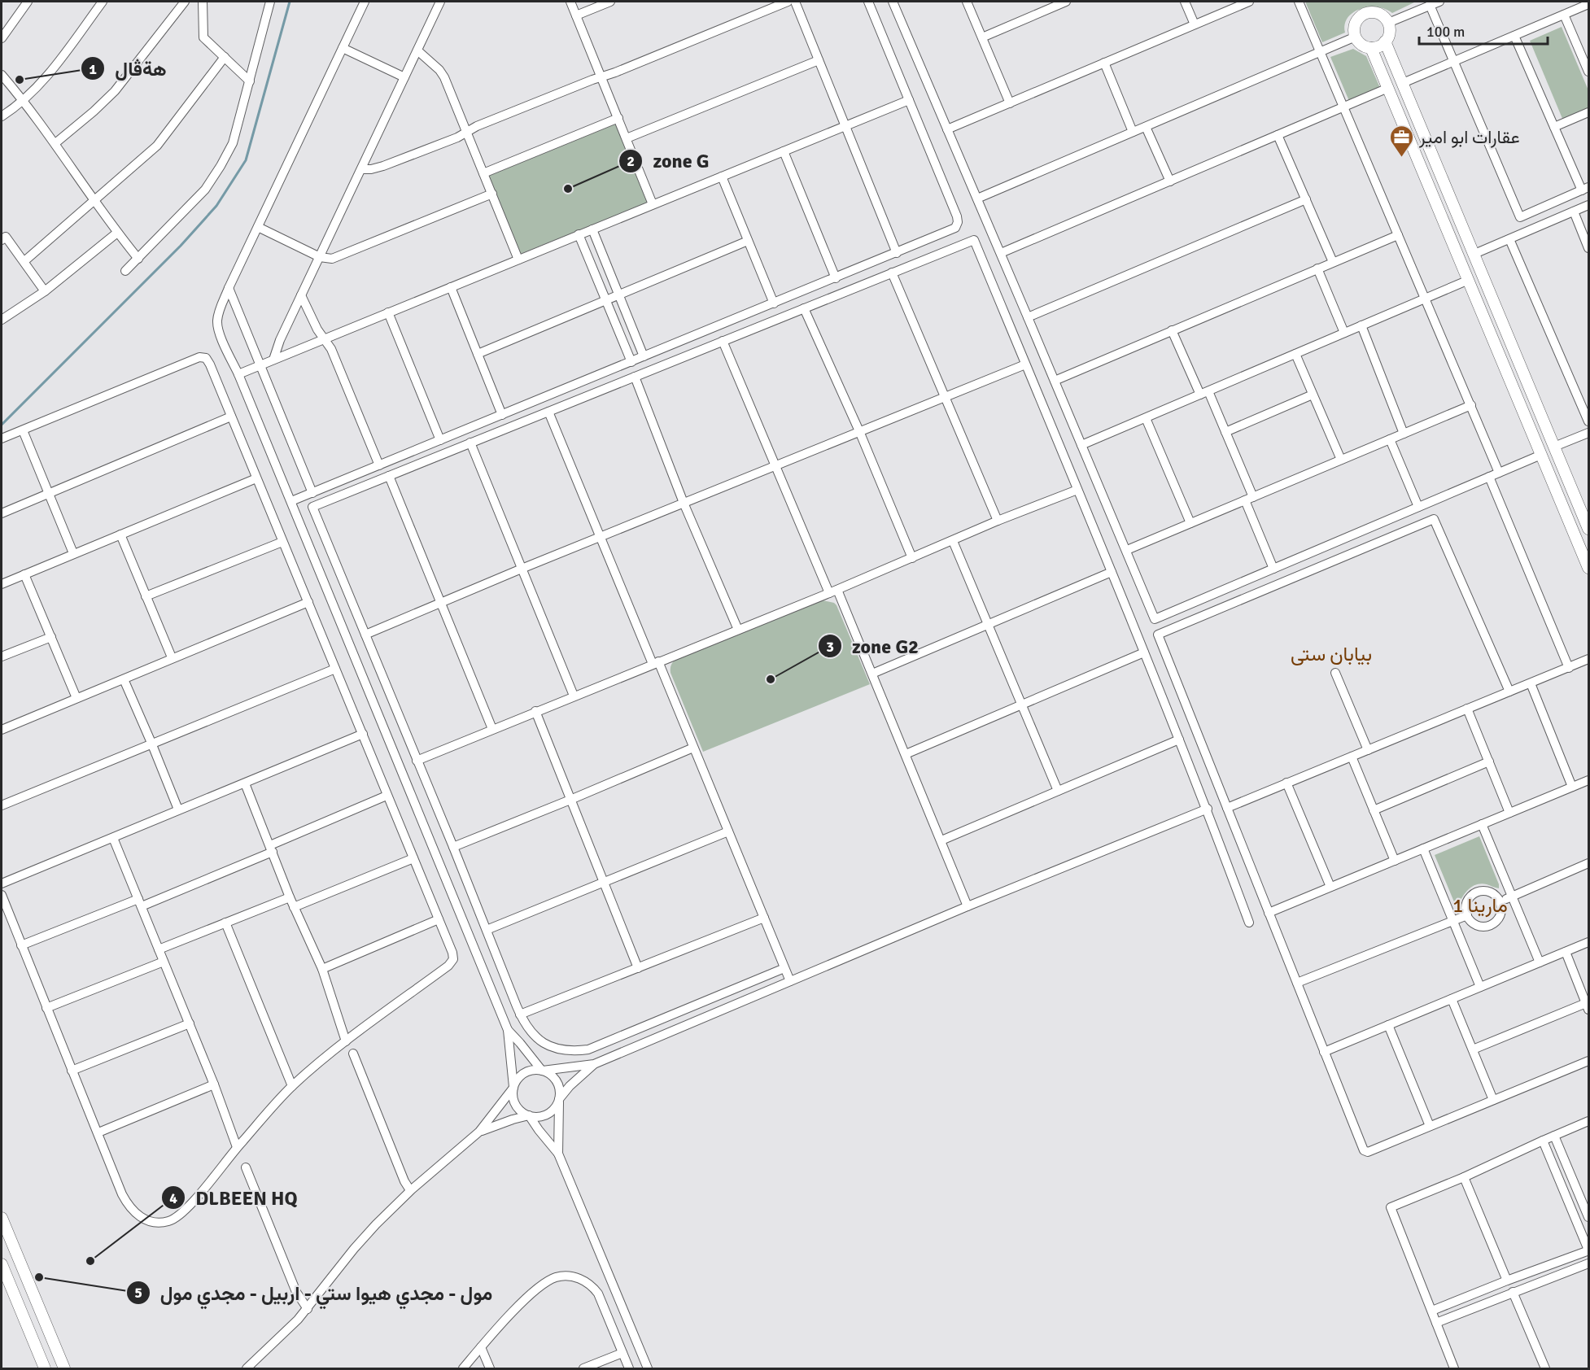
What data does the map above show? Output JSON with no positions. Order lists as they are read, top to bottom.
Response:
{
  "districts": ["بیابان ستی", "مارینا 1"],
  "places": {
    "other": [
      "هةڤال",
      "zone G",
      "zone G2",
      "DLBEEN HQ",
      "مول - مجدي هيوا ستي - اربيل - مجدي مول"
    ],
    "office": ["عقارات ابو امير"]
  },
  "scale_bar": "100 m"
}
